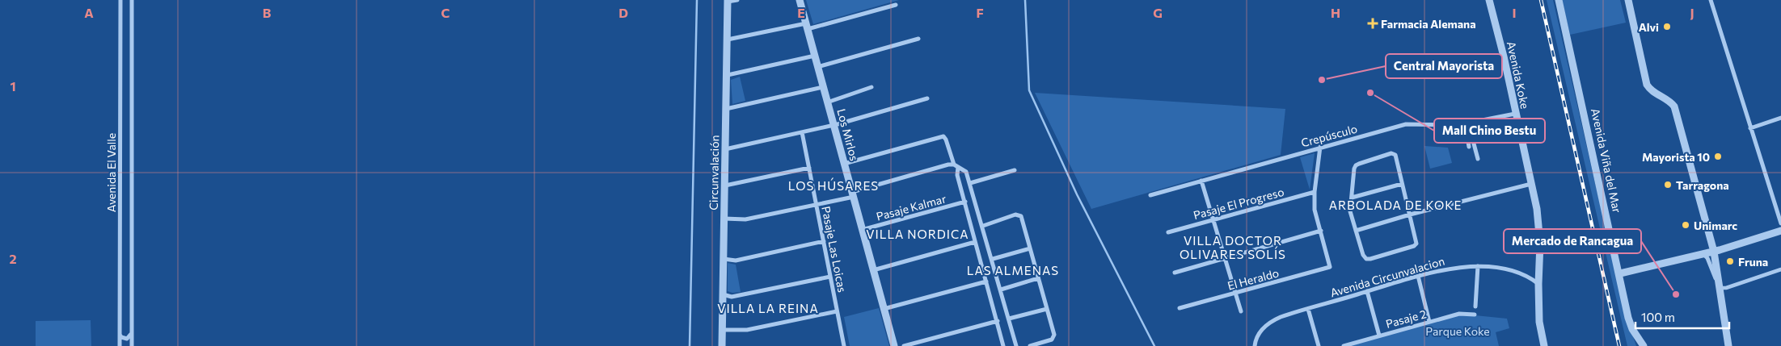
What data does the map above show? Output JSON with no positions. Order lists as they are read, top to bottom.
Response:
{
  "streets": {
    "street": [
      "Avenida Koke",
      "Los Mirlos",
      "Crepúsculo",
      "Avenida Viña del Mar",
      "Avenida El Valle",
      "Circunvalación",
      "Pasaje El Progreso",
      "Pasaje Kalmar",
      "Pasaje Las Loicas",
      "Avenida Circunvalacion",
      "El Heraldo",
      "Pasaje 2"
    ]
  },
  "crossings": [
    ["Avenida Koke", "Crepúsculo"],
    ["Avenida Koke", "Avenida Circunvalacion"],
    ["Los Mirlos", "Pasaje Kalmar"]
  ],
  "districts": [
    "LOS HÚSARES",
    "ARBOLADA DE KOKE",
    "VILLA NORDICA",
    "VILLA DOCTOR OLIVARES SOLÍS",
    "LAS ALMENAS",
    "VILLA LA REINA"
  ],
  "parks": ["Parque Koke"],
  "places": {
    "health": ["Farmacia Alemana"],
    "other": [
      "Alvi",
      "Central Mayorista",
      "Mall Chino Bestu",
      "Mayorista 10",
      "Tarragona",
      "Unimarc",
      "Fruna",
      "Mercado de Rancagua"
    ]
  },
  "scale_bar": "100 m",
  "grid": {
    "columns": [
      "A",
      "B",
      "C",
      "D",
      "E",
      "F",
      "G",
      "H",
      "I",
      "J"
    ],
    "rows": ["1", "2"]
  }
}
